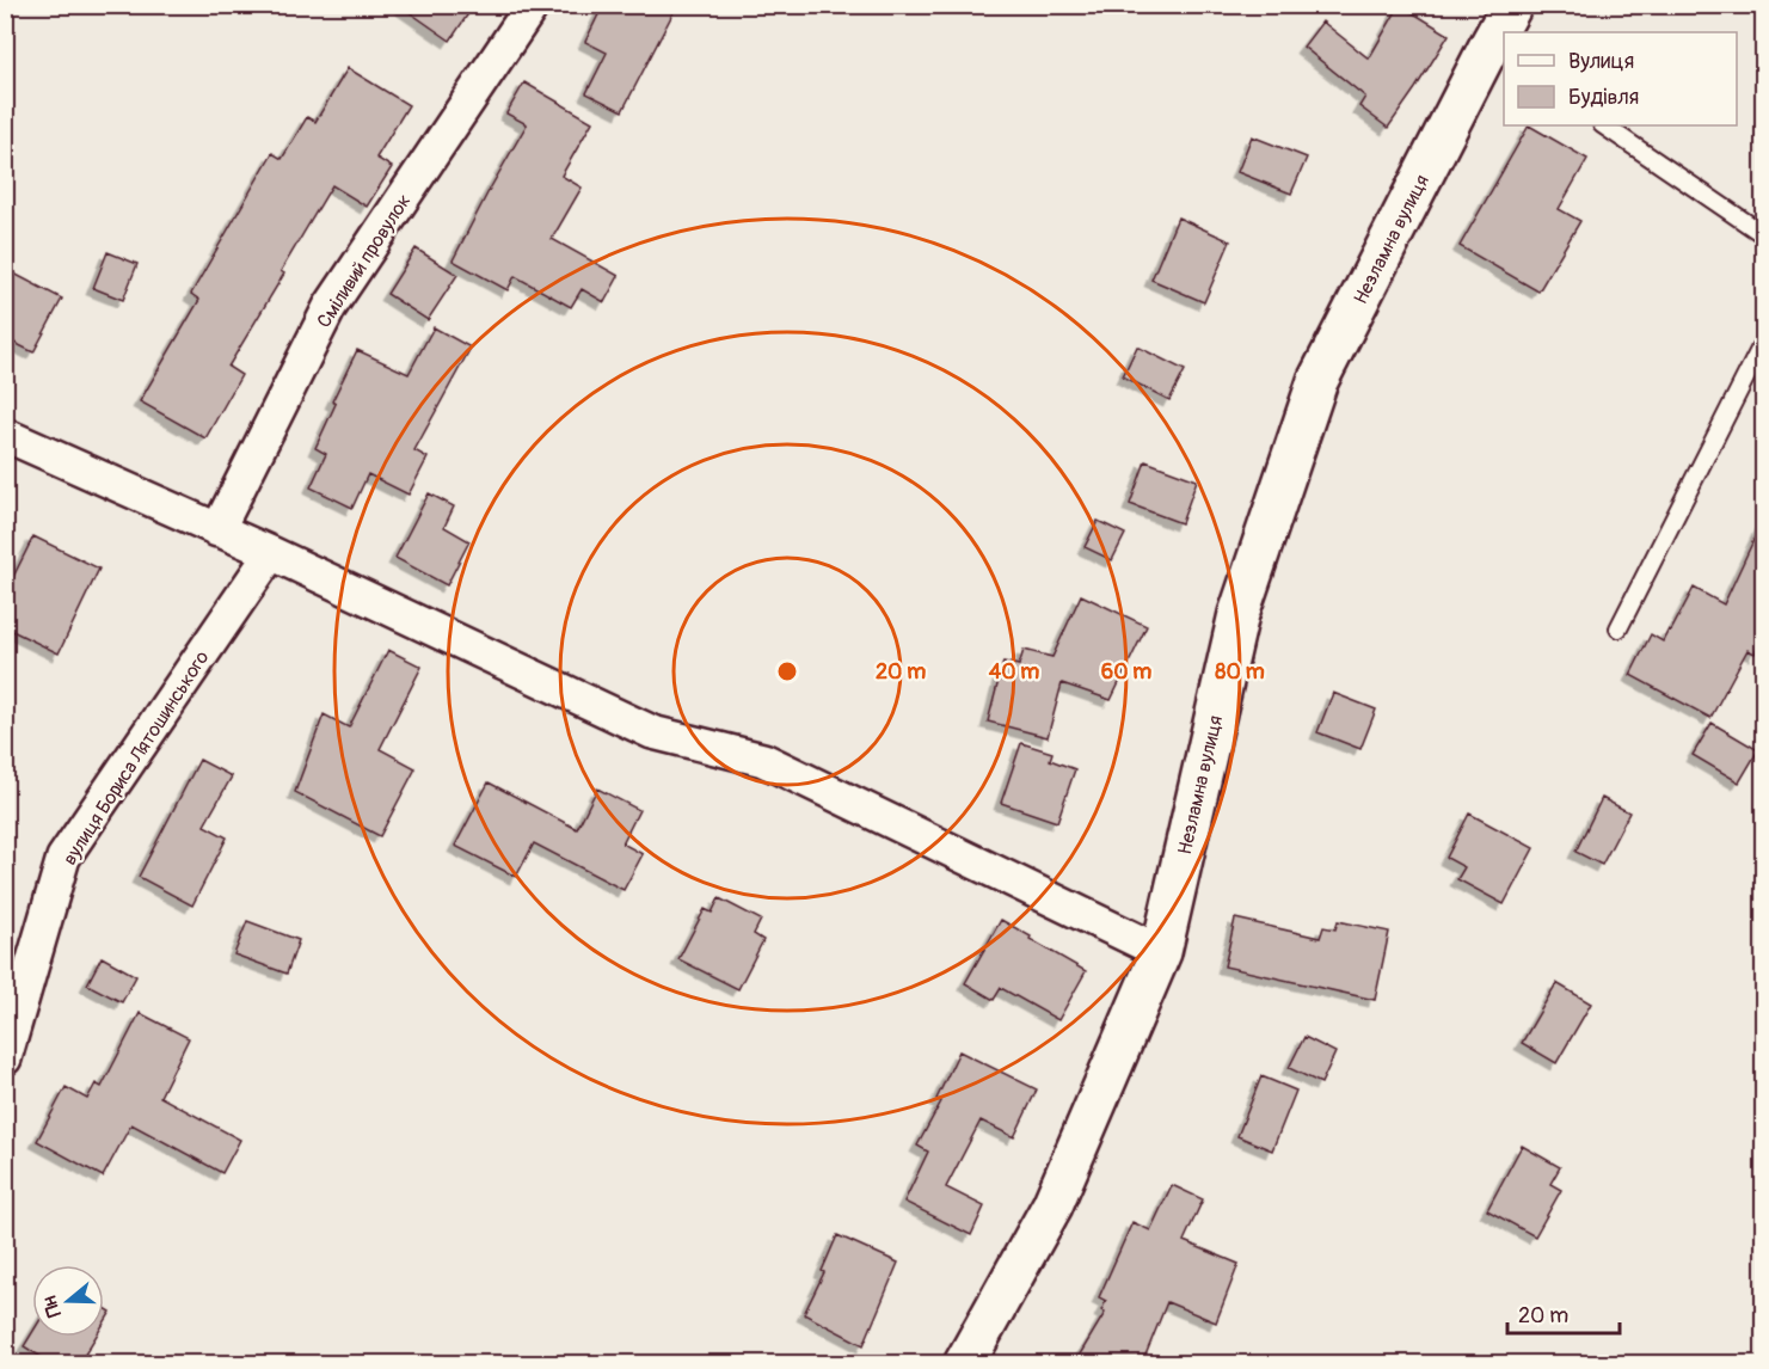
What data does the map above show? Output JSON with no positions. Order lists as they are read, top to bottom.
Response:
{
  "streets": {
    "street": ["Незламна вулиця", "Сміливий провулок", "вулиця Бориса Лятошинського"]
  },
  "legend": ["Вулиця", "Будівля"],
  "scale_bar": "20 m",
  "north": "left",
  "rings": [
    "20 m",
    "40 m",
    "60 m",
    "80 m"
  ]
}
